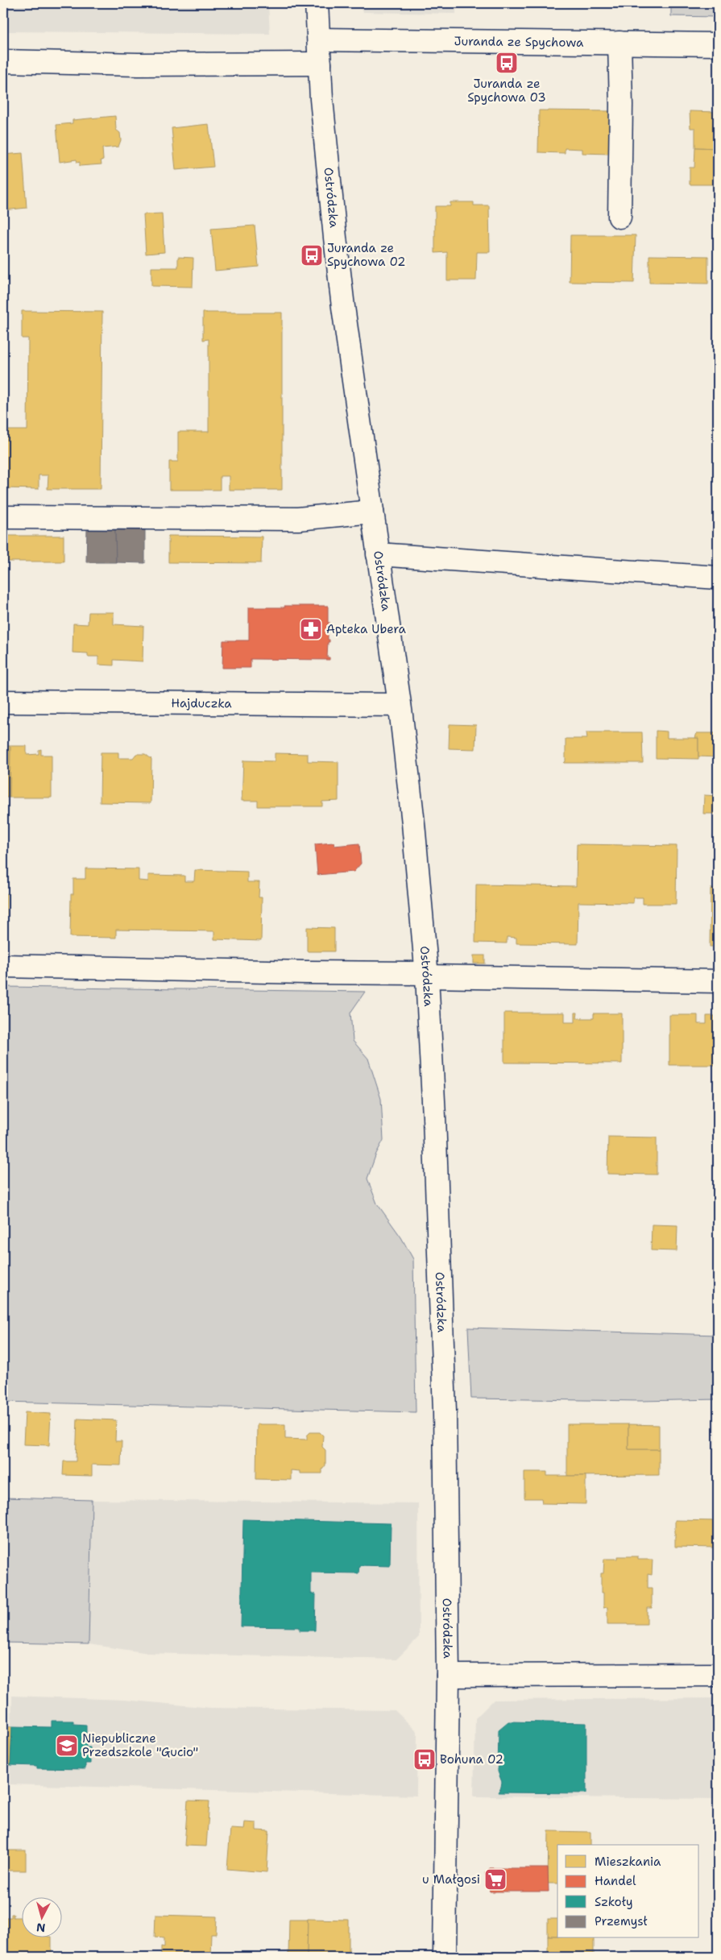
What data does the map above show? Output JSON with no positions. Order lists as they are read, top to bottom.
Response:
{
  "streets": {
    "street": ["Juranda ze Spychowa", "Ostródzka", "Hajduczka"]
  },
  "crossings": [
    ["Juranda ze Spychowa", "Ostródzka"],
    ["Ostródzka", "Hajduczka"]
  ],
  "places": {
    "bus stop": ["Juranda ze Spychowa 03", "Juranda ze Spychowa 02", "Bohuna 02"],
    "pharmacy": ["Apteka Ubera"],
    "school or university": ["Niepubliczne Przedszkole \"Gucio\""],
    "supermarket": ["u Małgosi"]
  },
  "legend": [
    "Mieszkania",
    "Handel",
    "Szkoły",
    "Przemysł"
  ],
  "north": "bottom"
}
